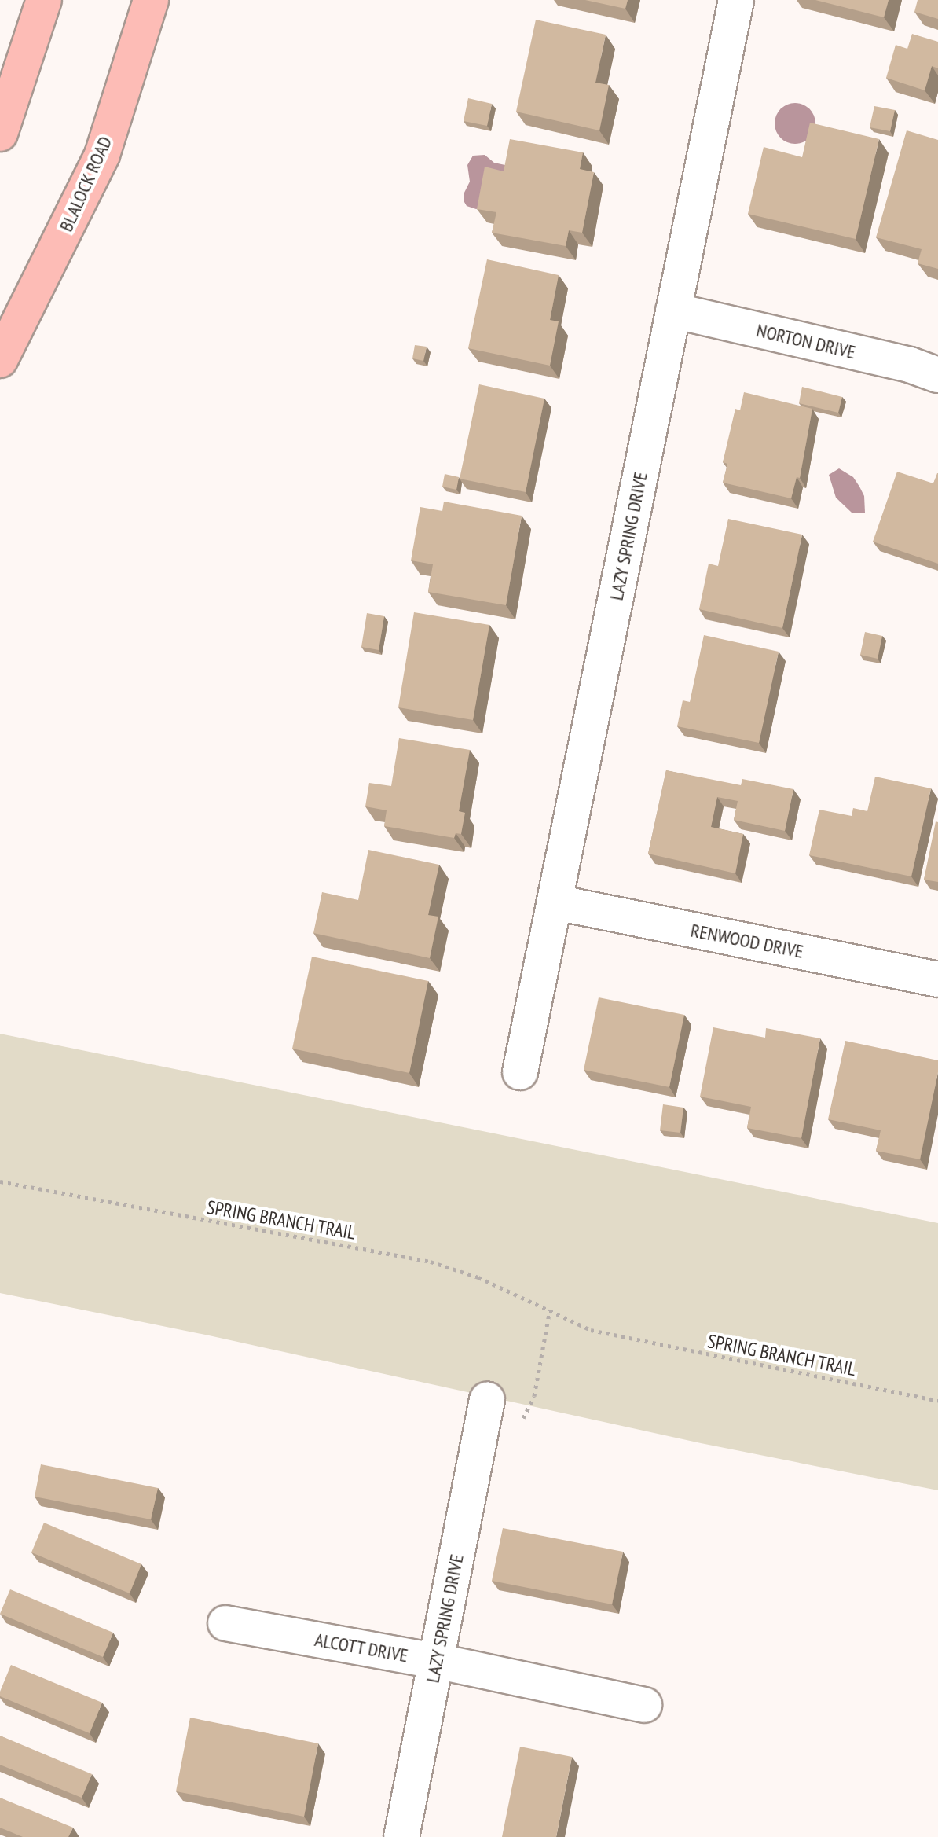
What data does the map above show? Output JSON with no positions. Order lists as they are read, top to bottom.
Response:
{
  "streets": {
    "main road": ["BLALOCK ROAD"],
    "street": [
      "NORTON DRIVE",
      "LAZY SPRING DRIVE",
      "RENWOOD DRIVE",
      "ALCOTT DRIVE"
    ],
    "path": ["SPRING BRANCH TRAIL"]
  },
  "crossings": [
    ["NORTON DRIVE", "LAZY SPRING DRIVE"],
    ["LAZY SPRING DRIVE", "RENWOOD DRIVE"],
    ["LAZY SPRING DRIVE", "ALCOTT DRIVE"]
  ]
}
